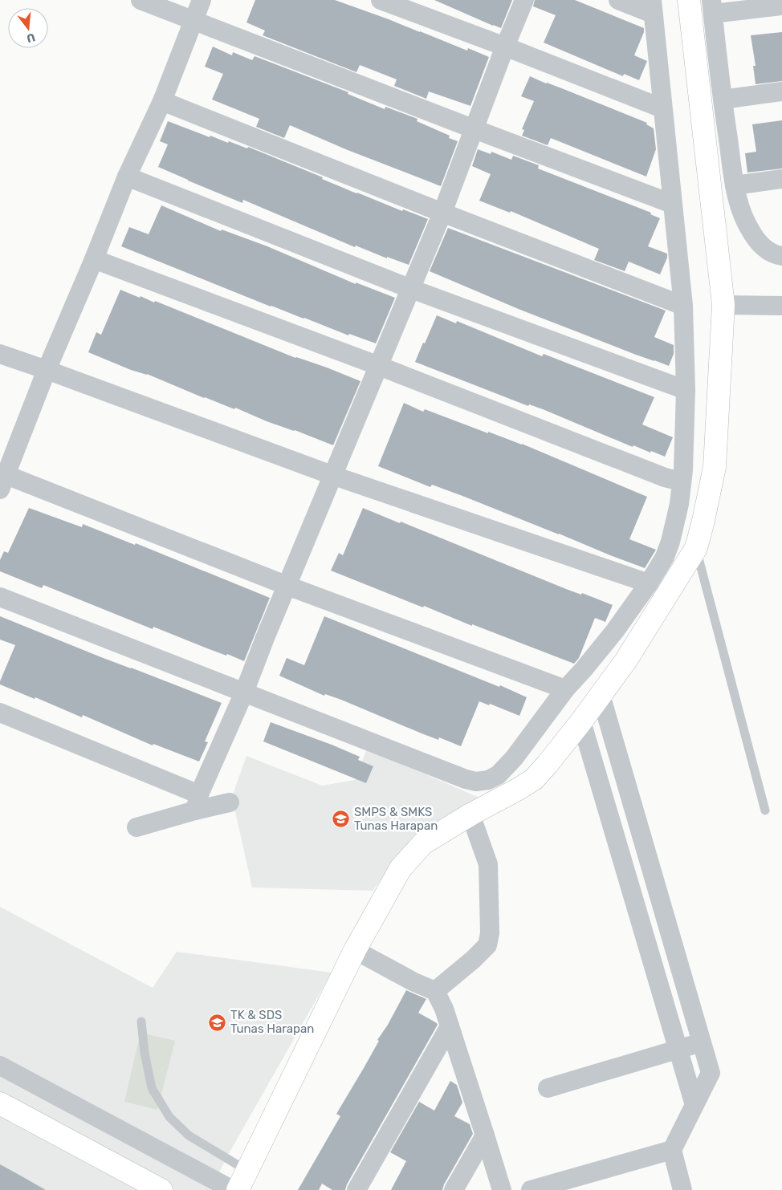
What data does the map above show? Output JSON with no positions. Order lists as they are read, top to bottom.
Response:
{
  "places": {
    "school or university": ["SMPS & SMKS Tunas Harapan", "TK & SDS Tunas Harapan"]
  },
  "north": "bottom"
}
